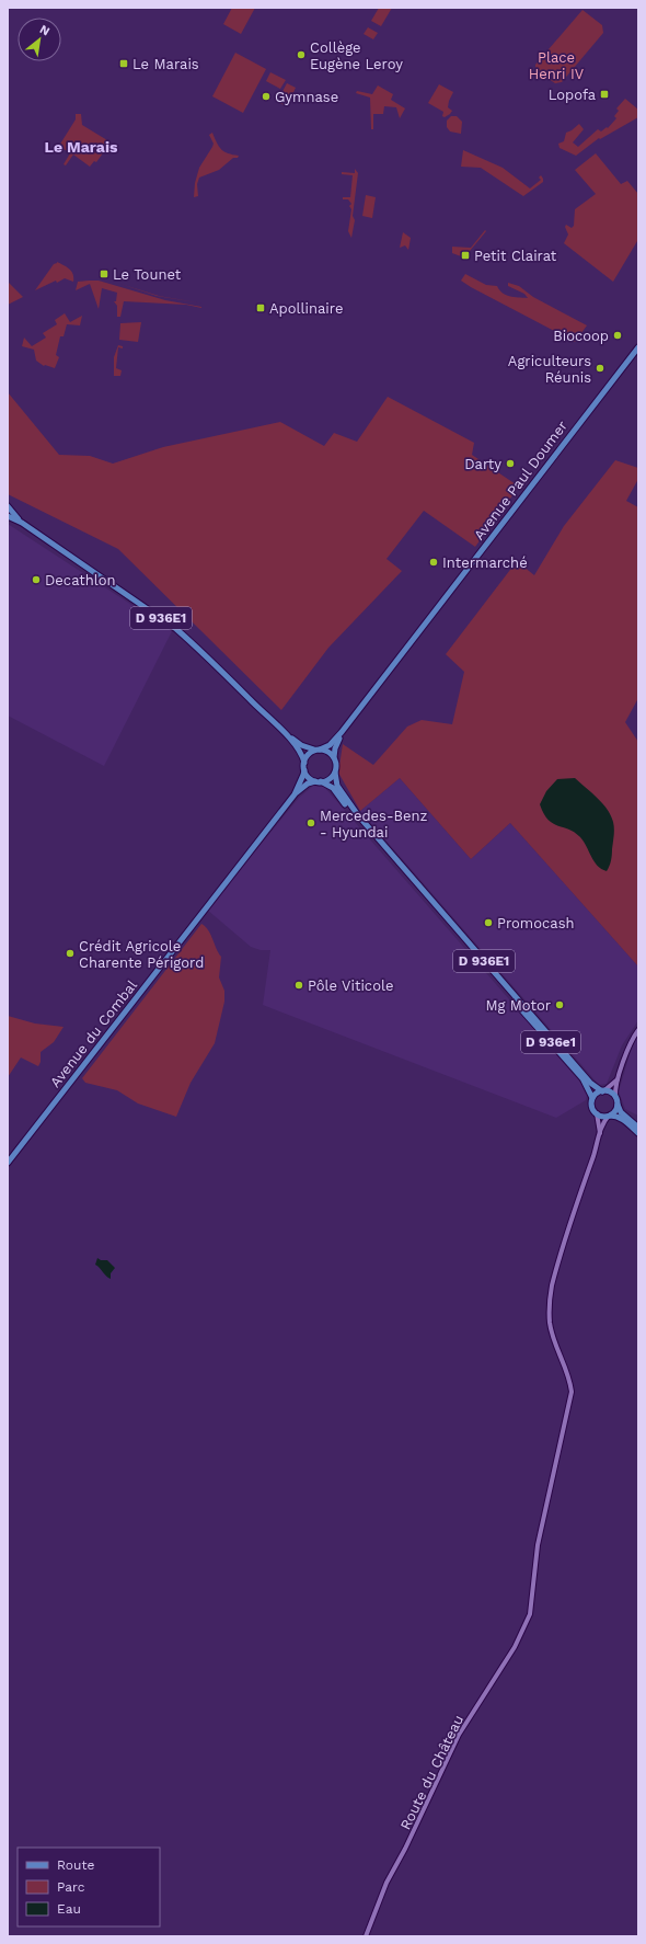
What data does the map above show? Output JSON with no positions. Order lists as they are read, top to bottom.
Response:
{
  "streets": {
    "main road": [
      "Avenue Paul Doumer",
      "D 936E1",
      "Avenue du Combal",
      "D 936e1"
    ],
    "street": ["Route du Château"]
  },
  "crossings": [
    ["D 936E1", "D 936e1"],
    ["D 936E1", "Route du Château"],
    ["D 936e1", "Route du Château"]
  ],
  "districts": ["Le Marais"],
  "parks": ["Place Henri IV"],
  "places": {
    "other": [
      "Collège Eugène Leroy",
      "Gymnase",
      "Biocoop",
      "Agriculteurs Réunis",
      "Darty",
      "Intermarché",
      "Decathlon",
      "Mercedes-Benz - Hyundai",
      "Promocash",
      "Crédit Agricole Charente Périgord",
      "Pôle Viticole",
      "Mg Motor"
    ],
    "transit": [
      "Le Marais",
      "Lopofa",
      "Petit Clairat",
      "Le Tounet",
      "Apollinaire"
    ]
  },
  "legend": ["Route", "Parc", "Eau"],
  "north": "top right"
}
